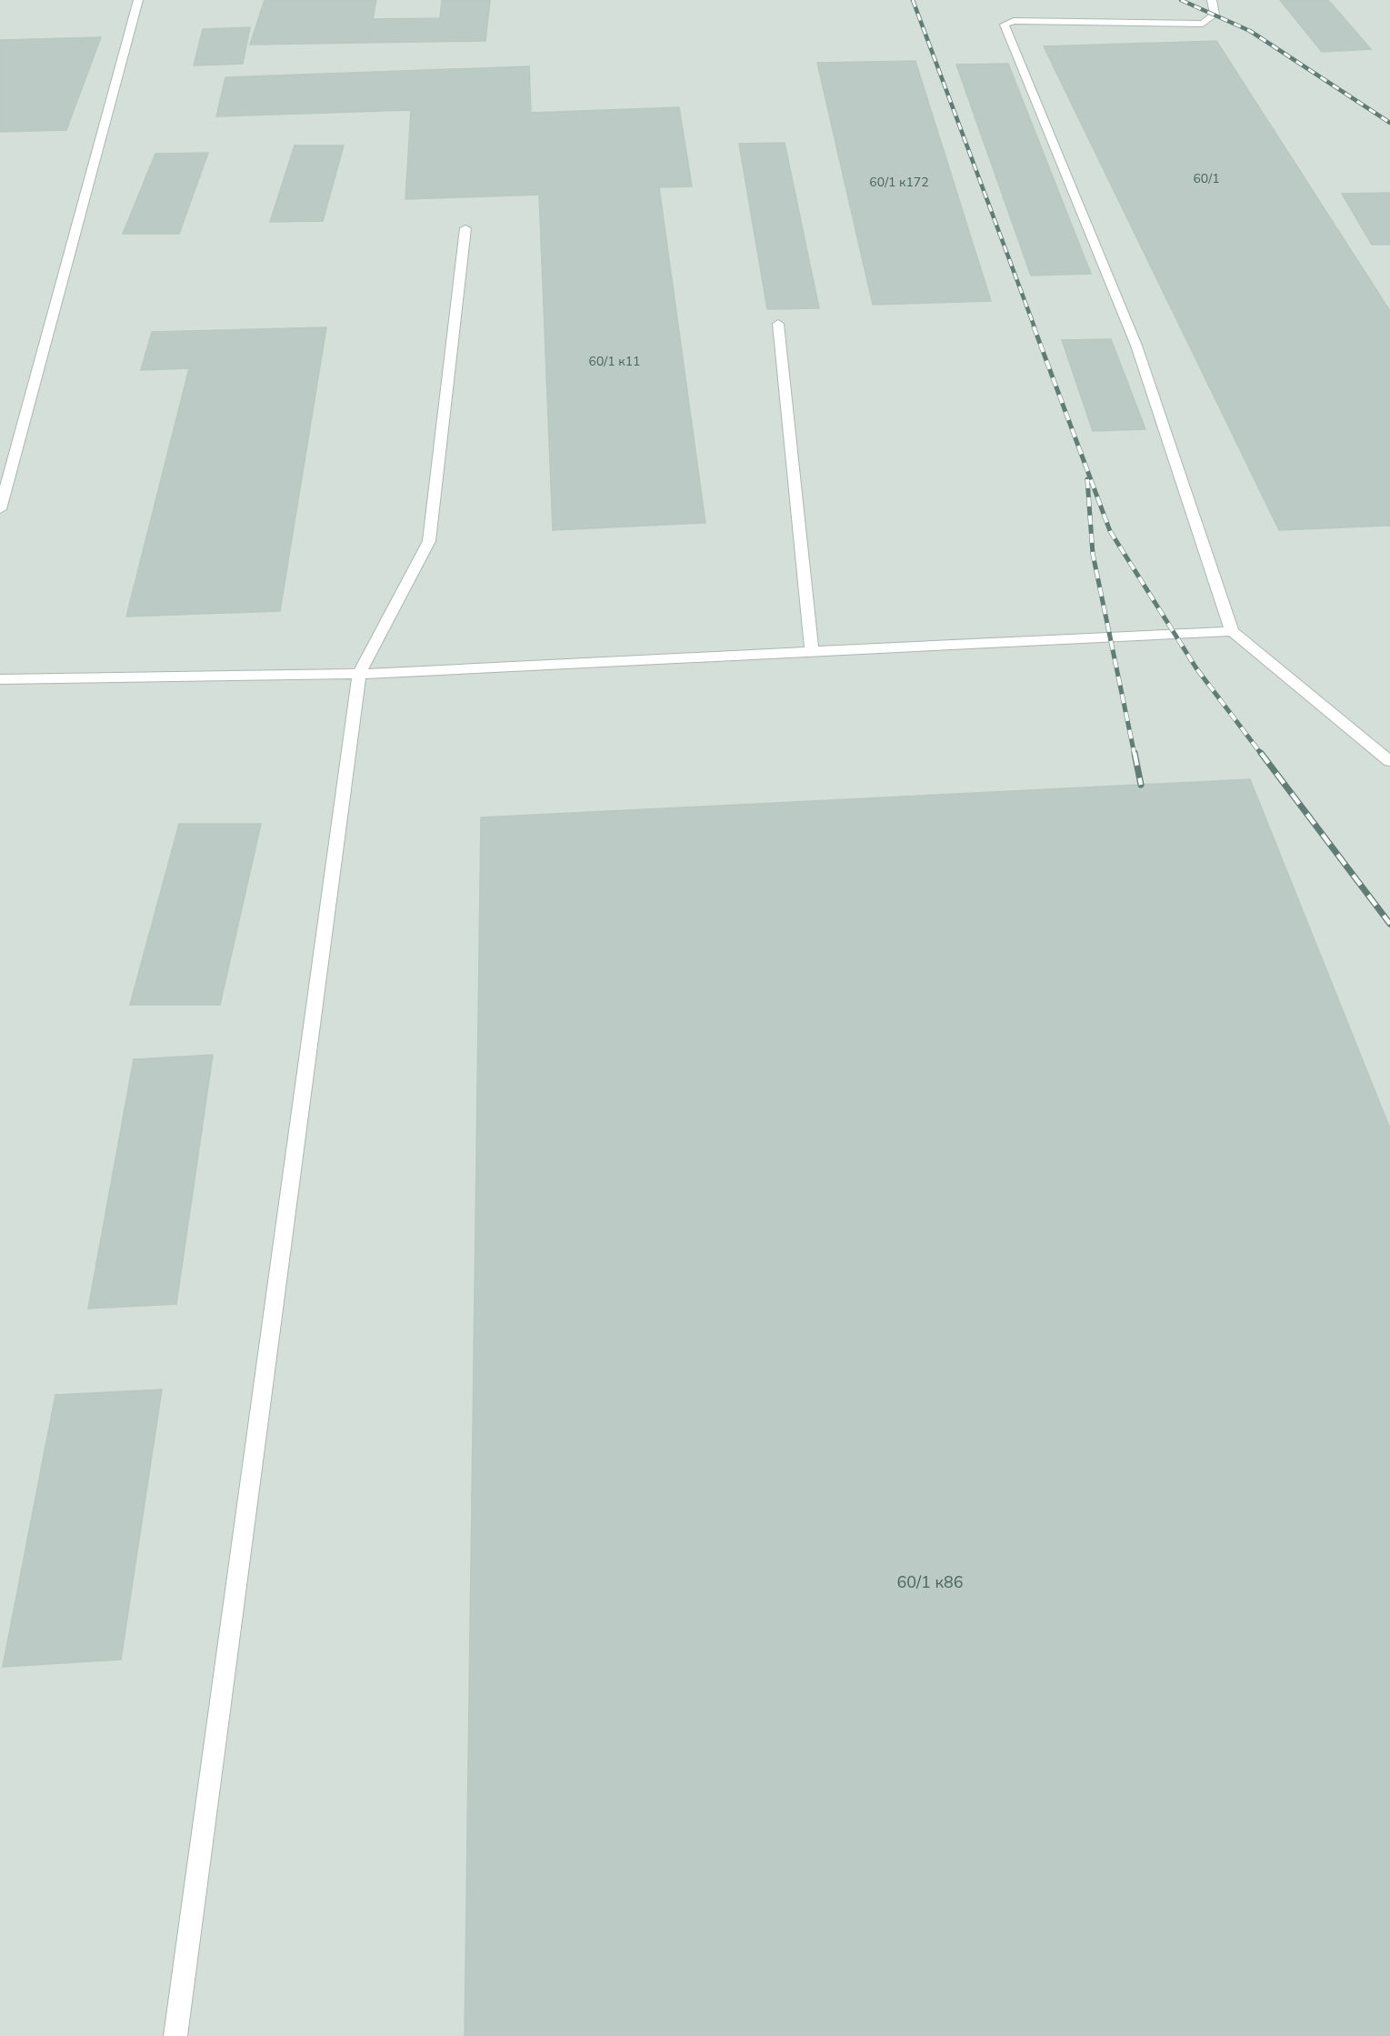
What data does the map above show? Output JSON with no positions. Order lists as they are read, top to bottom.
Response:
{
  "house_numbers": [
    "60/1",
    "60/1 к172",
    "60/1 к11",
    "60/1 к86"
  ]
}
